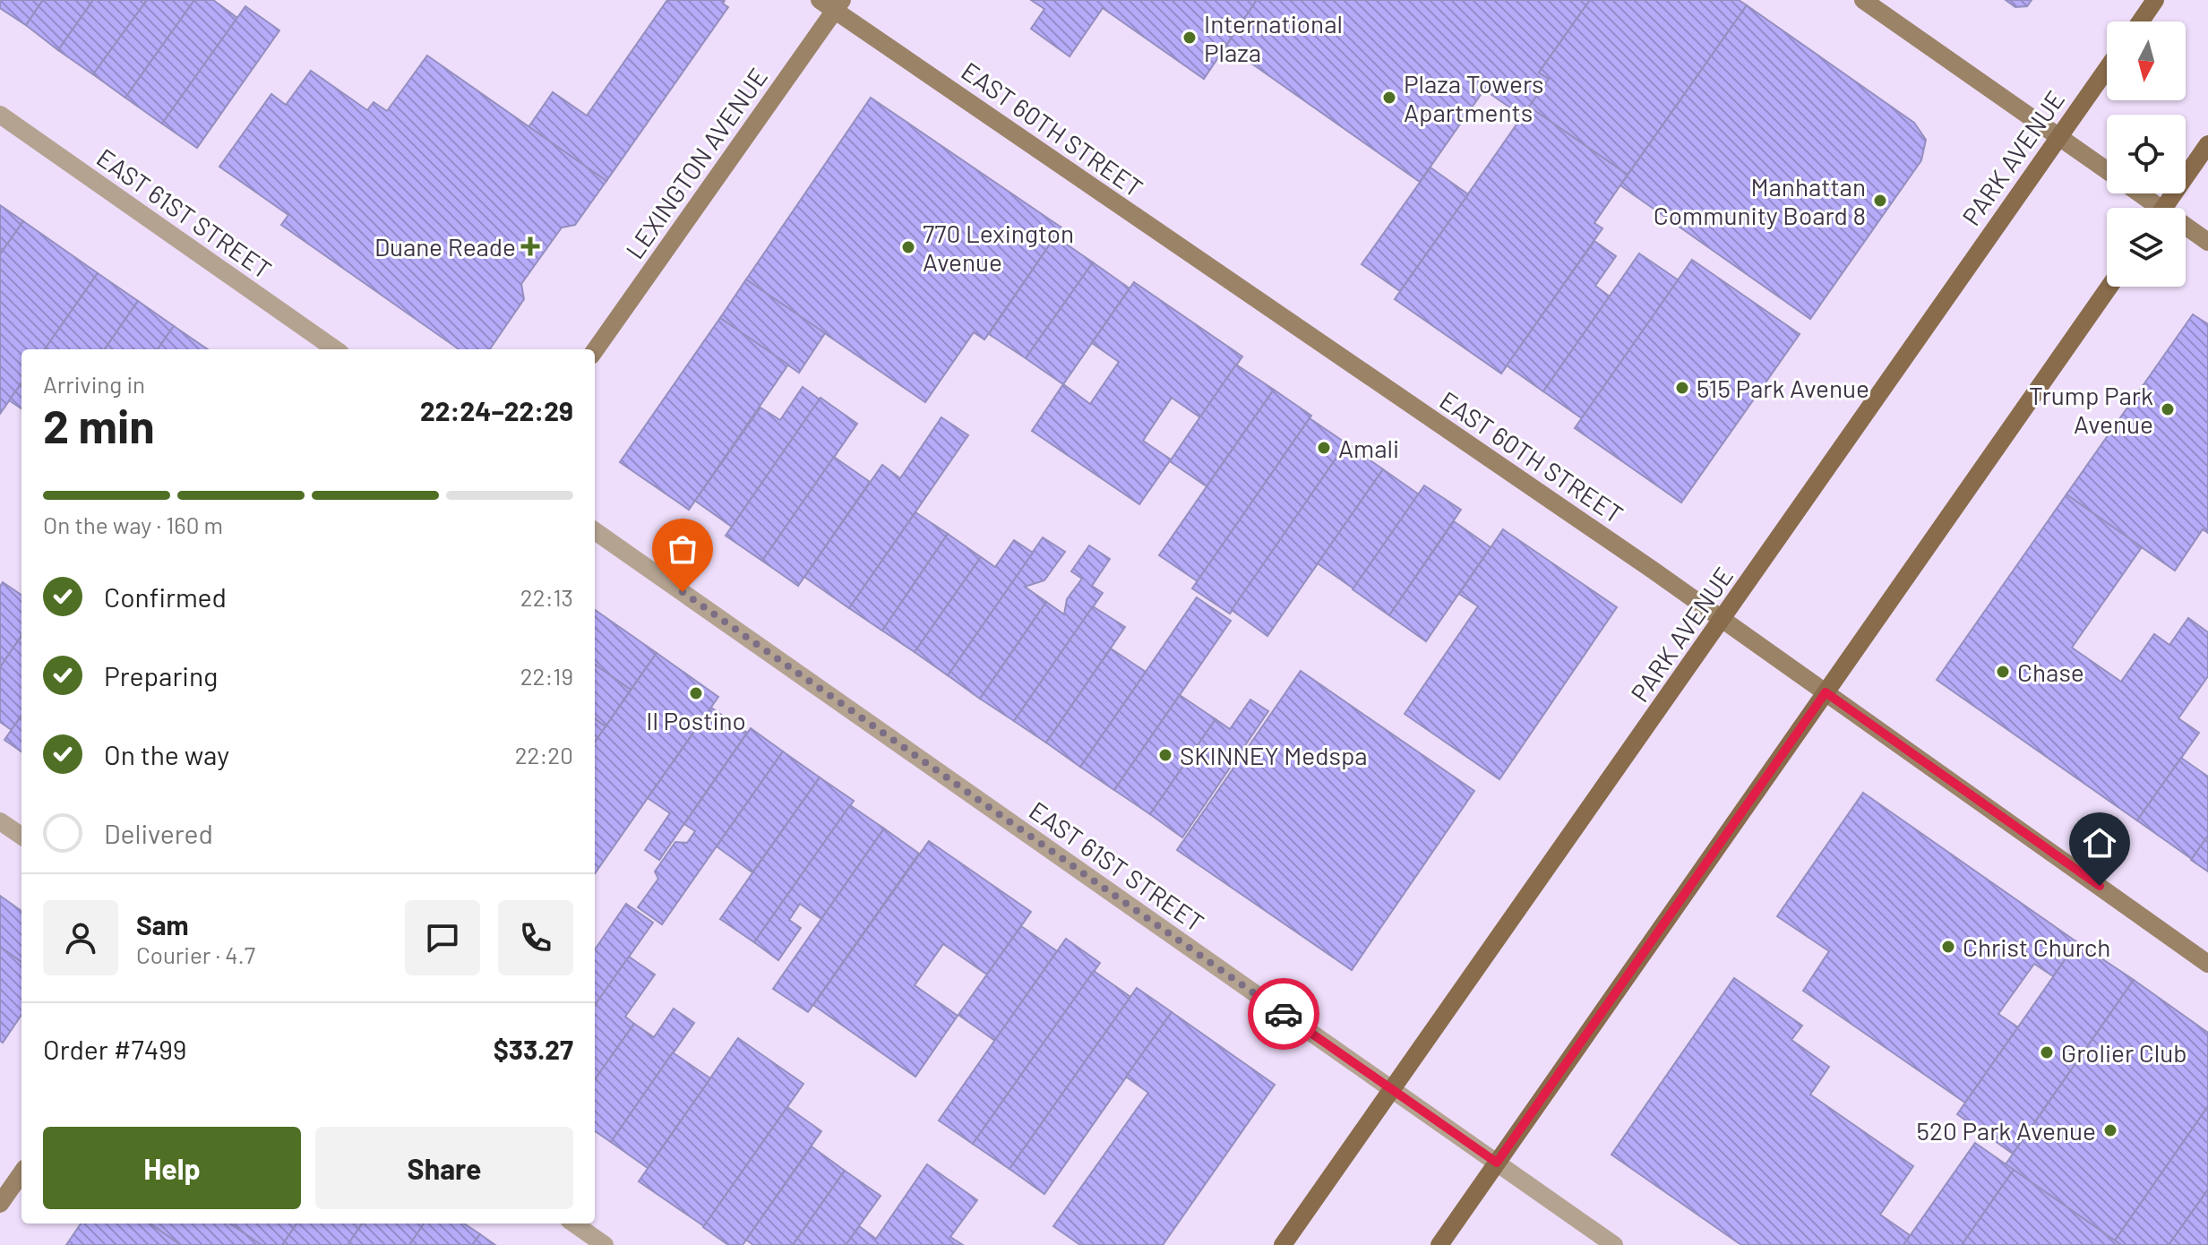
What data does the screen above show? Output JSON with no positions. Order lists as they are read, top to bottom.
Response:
{
  "streets": {
    "main road": ["EAST 60TH STREET", "PARK AVENUE", "LEXINGTON AVENUE"],
    "street": ["EAST 61ST STREET"]
  },
  "crossings": [
    ["EAST 60TH STREET", "PARK AVENUE"],
    ["EAST 60TH STREET", "LEXINGTON AVENUE"],
    ["PARK AVENUE", "EAST 61ST STREET"]
  ],
  "places": {
    "other": [
      "International Plaza",
      "Plaza Towers Apartments",
      "Manhattan Community Board 8",
      "770 Lexington Avenue",
      "515 Park Avenue",
      "Trump Park Avenue",
      "Amali",
      "Chase",
      "Il Postino",
      "SKINNEY Medspa",
      "Christ Church",
      "Grolier Club",
      "520 Park Avenue"
    ],
    "health": ["Duane Reade"]
  },
  "north": "bottom",
  "page": {
    "heading": ["2 min", "Arriving in", "22:24–22:29"],
    "panel": [
      "Sam",
      "Courier · 4.7",
      "Order #7499",
      "$33.27"
    ],
    "bar": "On the way · 160 m",
    "list": [
      ["Confirmed", "22:13"],
      ["Preparing", "22:19"],
      ["On the way", "22:20"],
      "Delivered"
    ],
    "buttons": ["Help", "Share"]
  }
}
